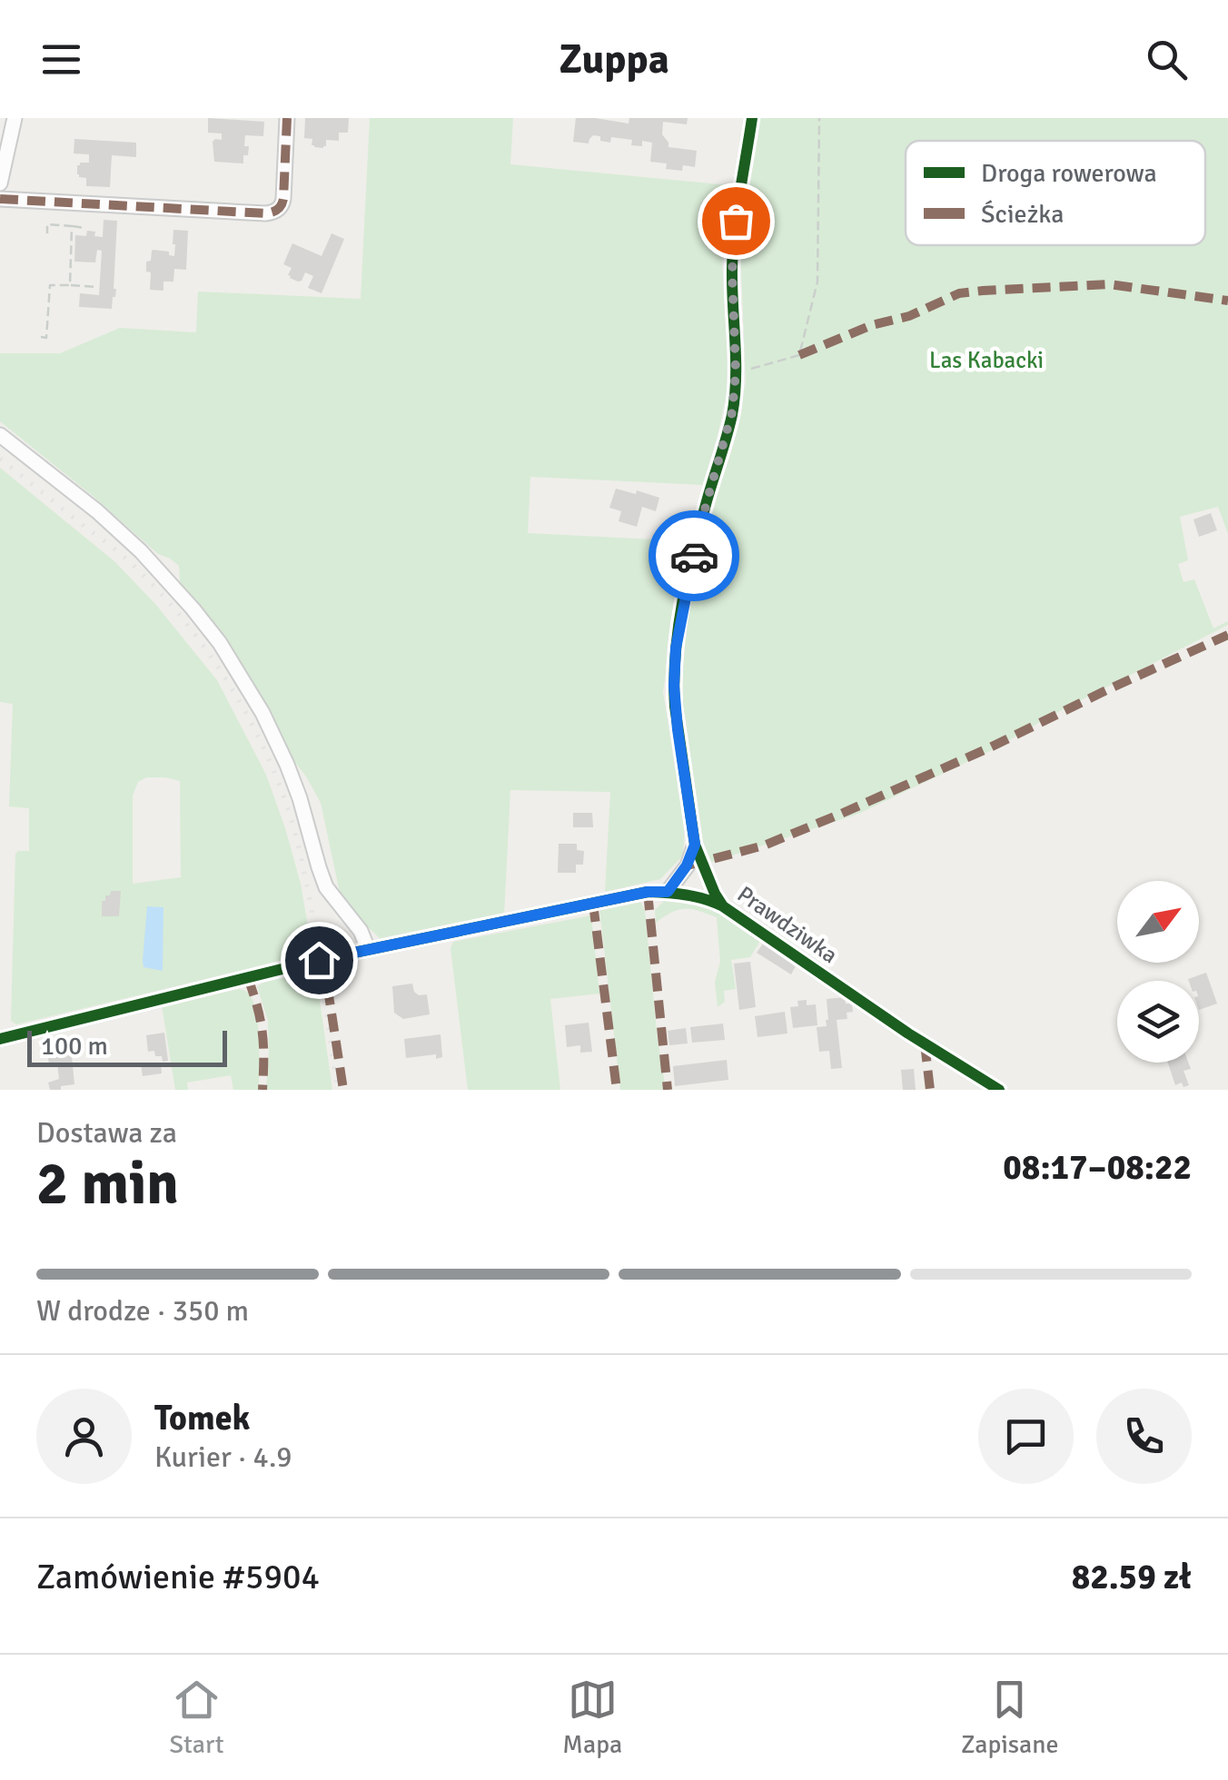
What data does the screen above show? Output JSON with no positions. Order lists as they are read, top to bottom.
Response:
{
  "streets": {
    "street": ["Prawdziwka"]
  },
  "parks": ["Las Kabacki"],
  "legend": ["Droga rowerowa", "Ścieżka"],
  "scale_bar": "100 m",
  "north": "top right",
  "page": {
    "header": "Zuppa",
    "scale": "100 m",
    "heading": ["2 min", "Dostawa za", "08:17–08:22"],
    "panel": [
      "Tomek",
      "Kurier · 4.9",
      "Zamówienie #5904",
      "82.59 zł"
    ],
    "bar": "W drodze · 350 m",
    "tabs": ["Start", "Mapa", "Zapisane"]
  }
}
